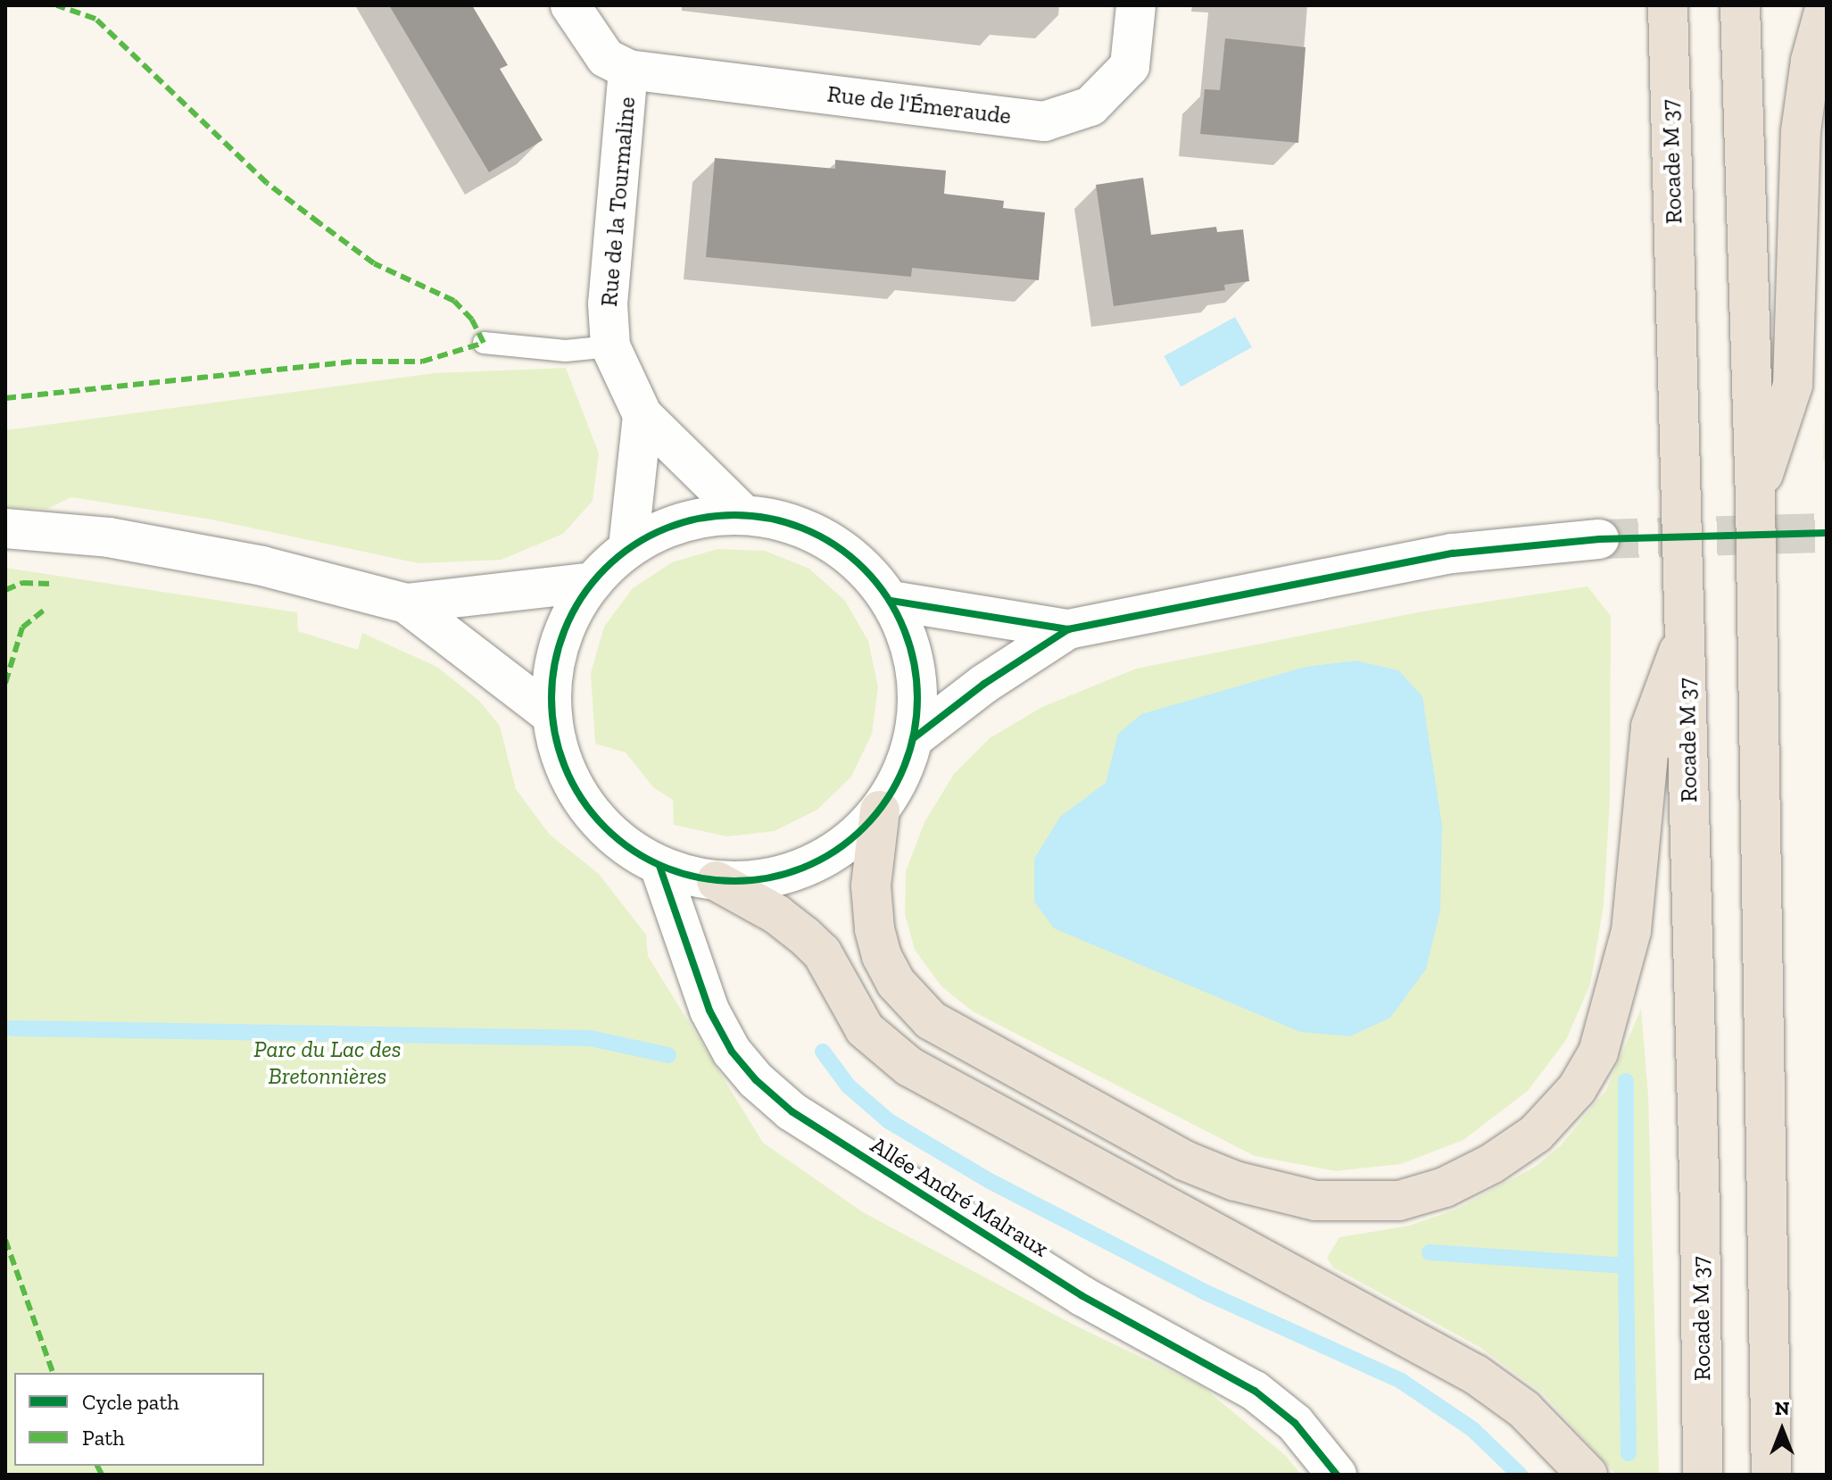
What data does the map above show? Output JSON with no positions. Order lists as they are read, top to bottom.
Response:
{
  "streets": {
    "highway": ["Rocade M 37"],
    "street": ["Rue de l'Émeraude", "Rue de la Tourmaline", "Allée André Malraux"]
  },
  "crossings": [
    ["Rue de l'Émeraude", "Rue de la Tourmaline"]
  ],
  "parks": ["Parc du Lac des Bretonnières"],
  "legend": ["Cycle path", "Path"],
  "north": "top"
}
